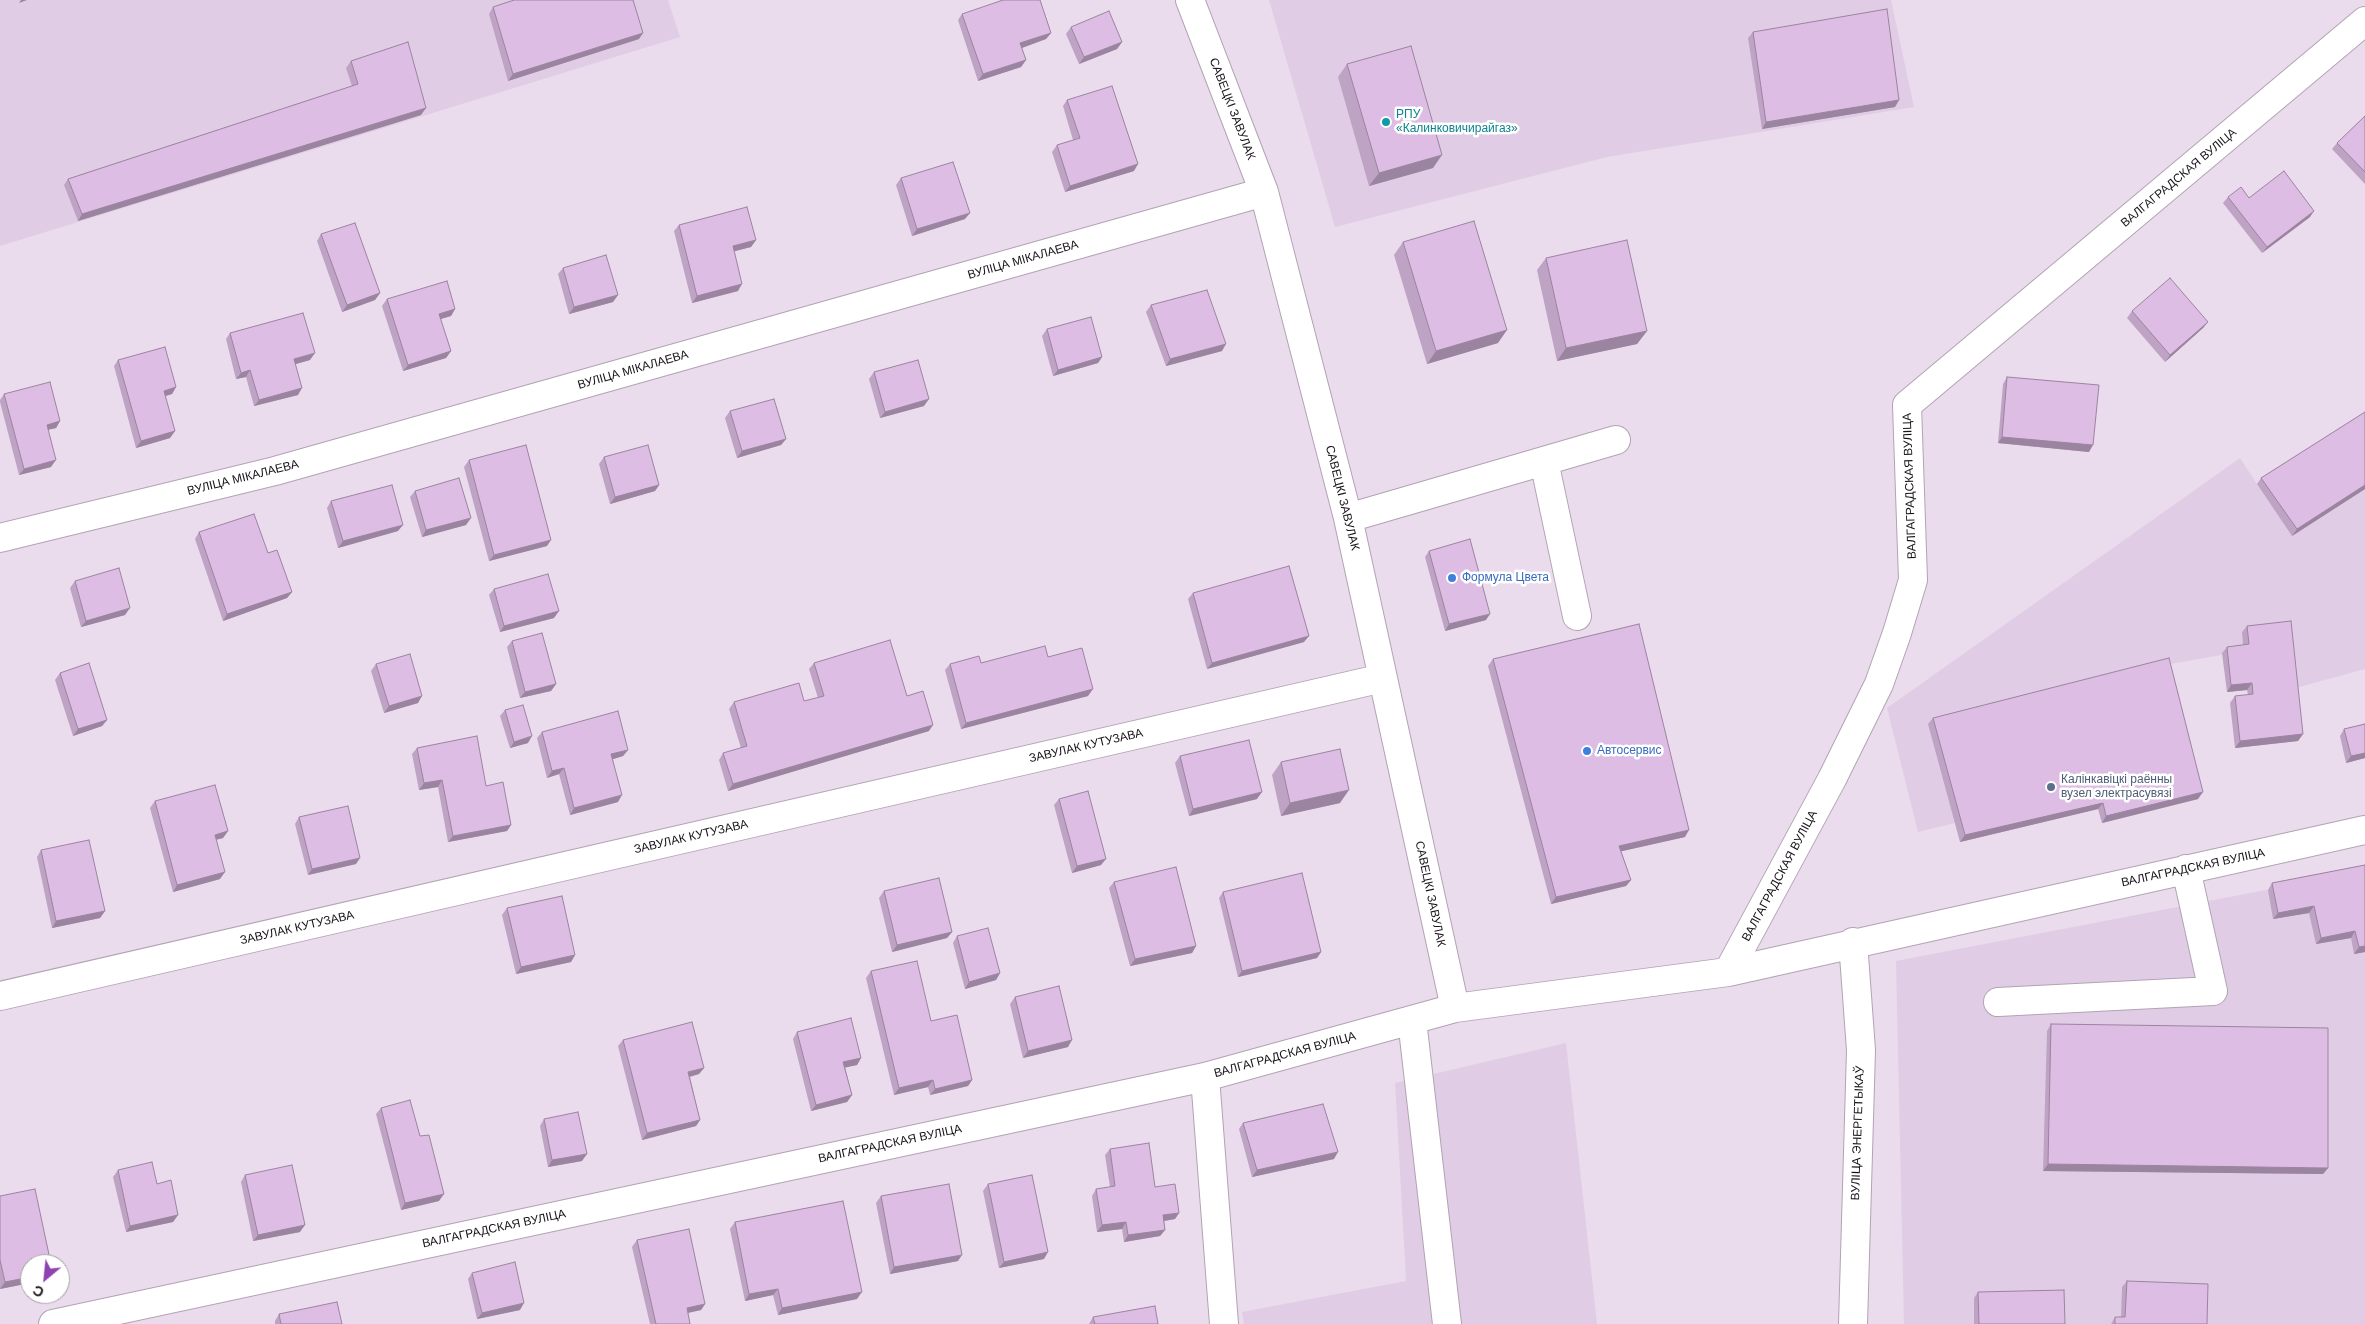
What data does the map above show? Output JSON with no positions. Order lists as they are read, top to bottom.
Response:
{
  "streets": {
    "street": [
      "САВЕЦКІ ЗАВУЛАК",
      "ВАЛГАГРАДСКАЯ ВУЛІЦА",
      "ВУЛІЦА МІКАЛАЕВА",
      "ЗАВУЛАК КУТУЗАВА",
      "ВУЛІЦА ЭНЕРГЕТЫКАЎ"
    ]
  },
  "crossings": [
    ["САВЕЦКІ ЗАВУЛАК", "ВАЛГАГРАДСКАЯ ВУЛІЦА"],
    ["САВЕЦКІ ЗАВУЛАК", "ВУЛІЦА МІКАЛАЕВА"],
    ["САВЕЦКІ ЗАВУЛАК", "ЗАВУЛАК КУТУЗАВА"],
    ["ВАЛГАГРАДСКАЯ ВУЛІЦА", "ВУЛІЦА ЭНЕРГЕТЫКАЎ"]
  ],
  "places": [
    "РПУ «Калинковичирайгаз»",
    "Формула Цвета",
    "Автосервис",
    "Калінкавіцкі раённы вузел электрасувязі"
  ],
  "north": "bottom left"
}
